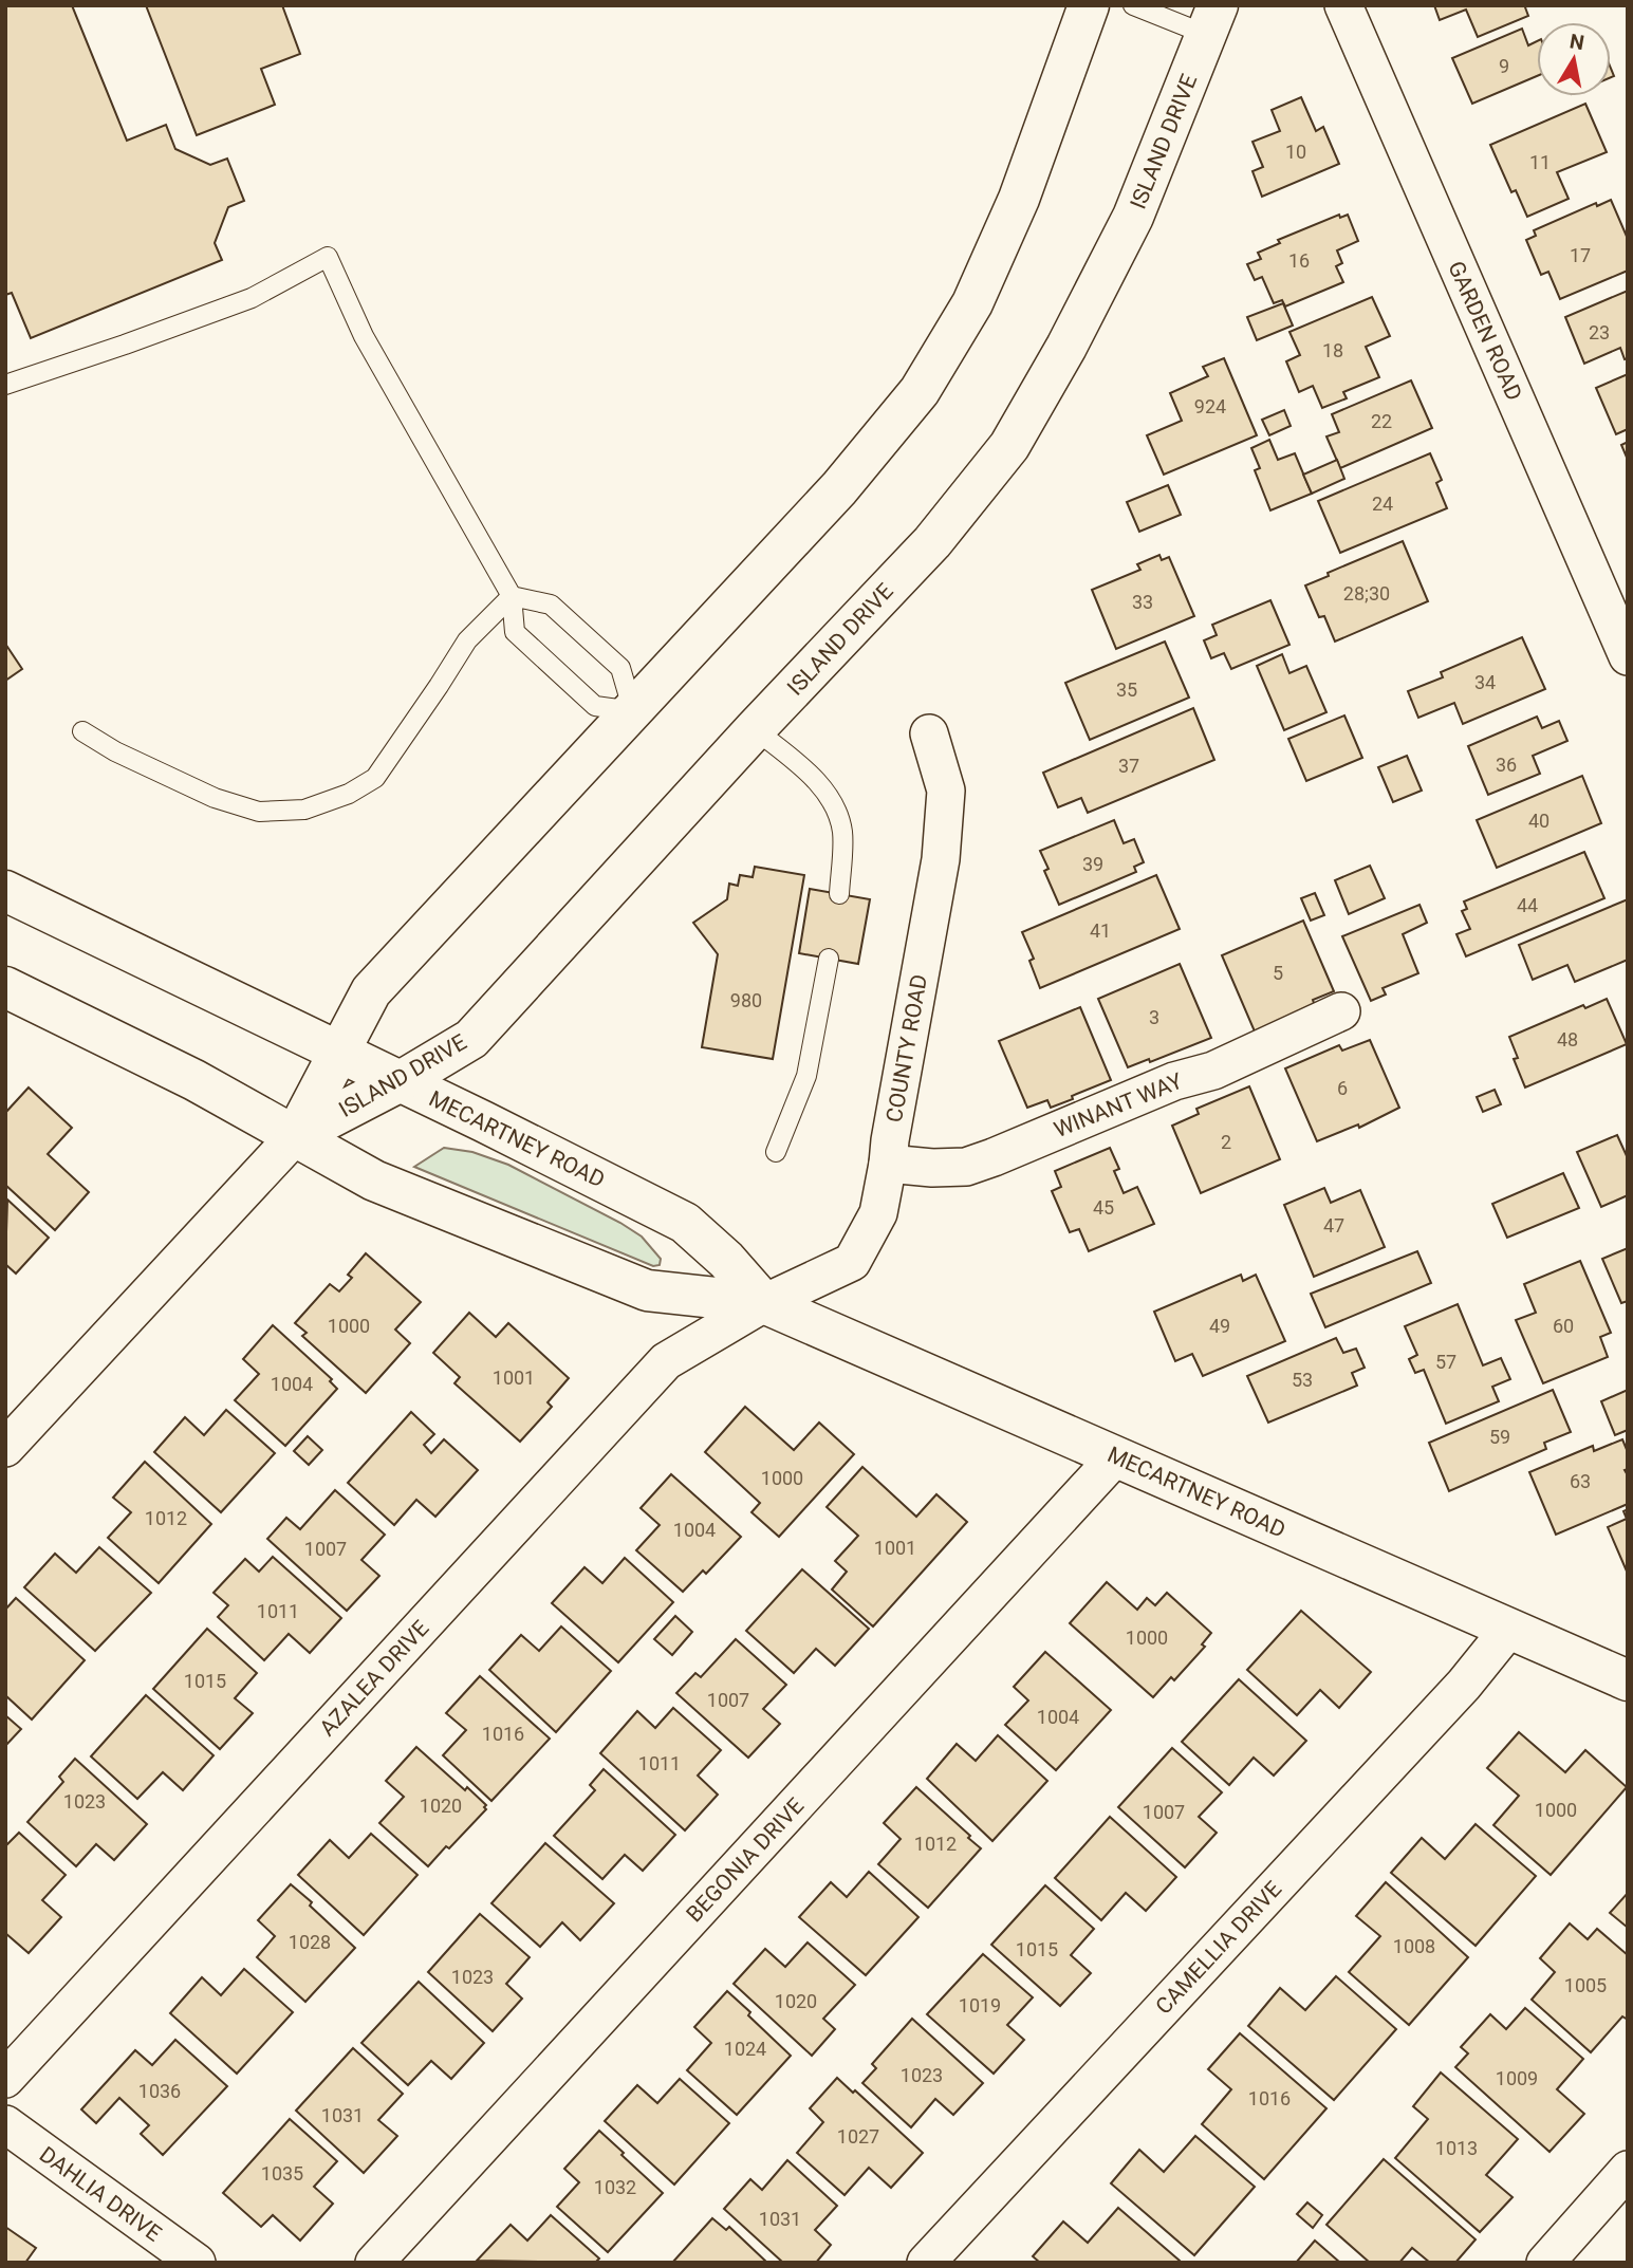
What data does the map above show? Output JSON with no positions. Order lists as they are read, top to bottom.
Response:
{
  "streets": {
    "main road": ["ISLAND DRIVE", "MECARTNEY ROAD"],
    "street": [
      "GARDEN ROAD",
      "COUNTY ROAD",
      "WINANT WAY",
      "AZALEA DRIVE",
      "BEGONIA DRIVE",
      "CAMELLIA DRIVE",
      "DAHLIA DRIVE"
    ]
  },
  "crossings": [
    ["ISLAND DRIVE", "MECARTNEY ROAD"],
    ["COUNTY ROAD", "WINANT WAY"],
    ["COUNTY ROAD", "MECARTNEY ROAD"],
    ["COUNTY ROAD", "AZALEA DRIVE"],
    ["MECARTNEY ROAD", "AZALEA DRIVE"],
    ["MECARTNEY ROAD", "BEGONIA DRIVE"],
    ["MECARTNEY ROAD", "CAMELLIA DRIVE"]
  ],
  "house_numbers": [
    "9",
    "10",
    "11",
    "17",
    "16",
    "23",
    "18",
    "924",
    "22",
    "24",
    "28;30",
    "33",
    "34",
    "35",
    "36",
    "37",
    "40",
    "39",
    "44",
    "41",
    "5",
    "980",
    "3",
    "48",
    "6",
    "2",
    "45",
    "47",
    "1000",
    "49",
    "60",
    "57",
    "1001",
    "53",
    "1004",
    "59",
    "1000",
    "63",
    "1012",
    "1004",
    "1001",
    "1007",
    "1011",
    "1000",
    "1015",
    "1007",
    "1004",
    "1016",
    "1011",
    "1023",
    "1020",
    "1000",
    "1007",
    "1012",
    "1028",
    "1008",
    "1015",
    "1023",
    "1005",
    "1020",
    "1019",
    "1024",
    "1023",
    "1009",
    "1036",
    "1016",
    "1031",
    "1027",
    "1013",
    "1035",
    "1032",
    "1031"
  ],
  "north": "top"
}
